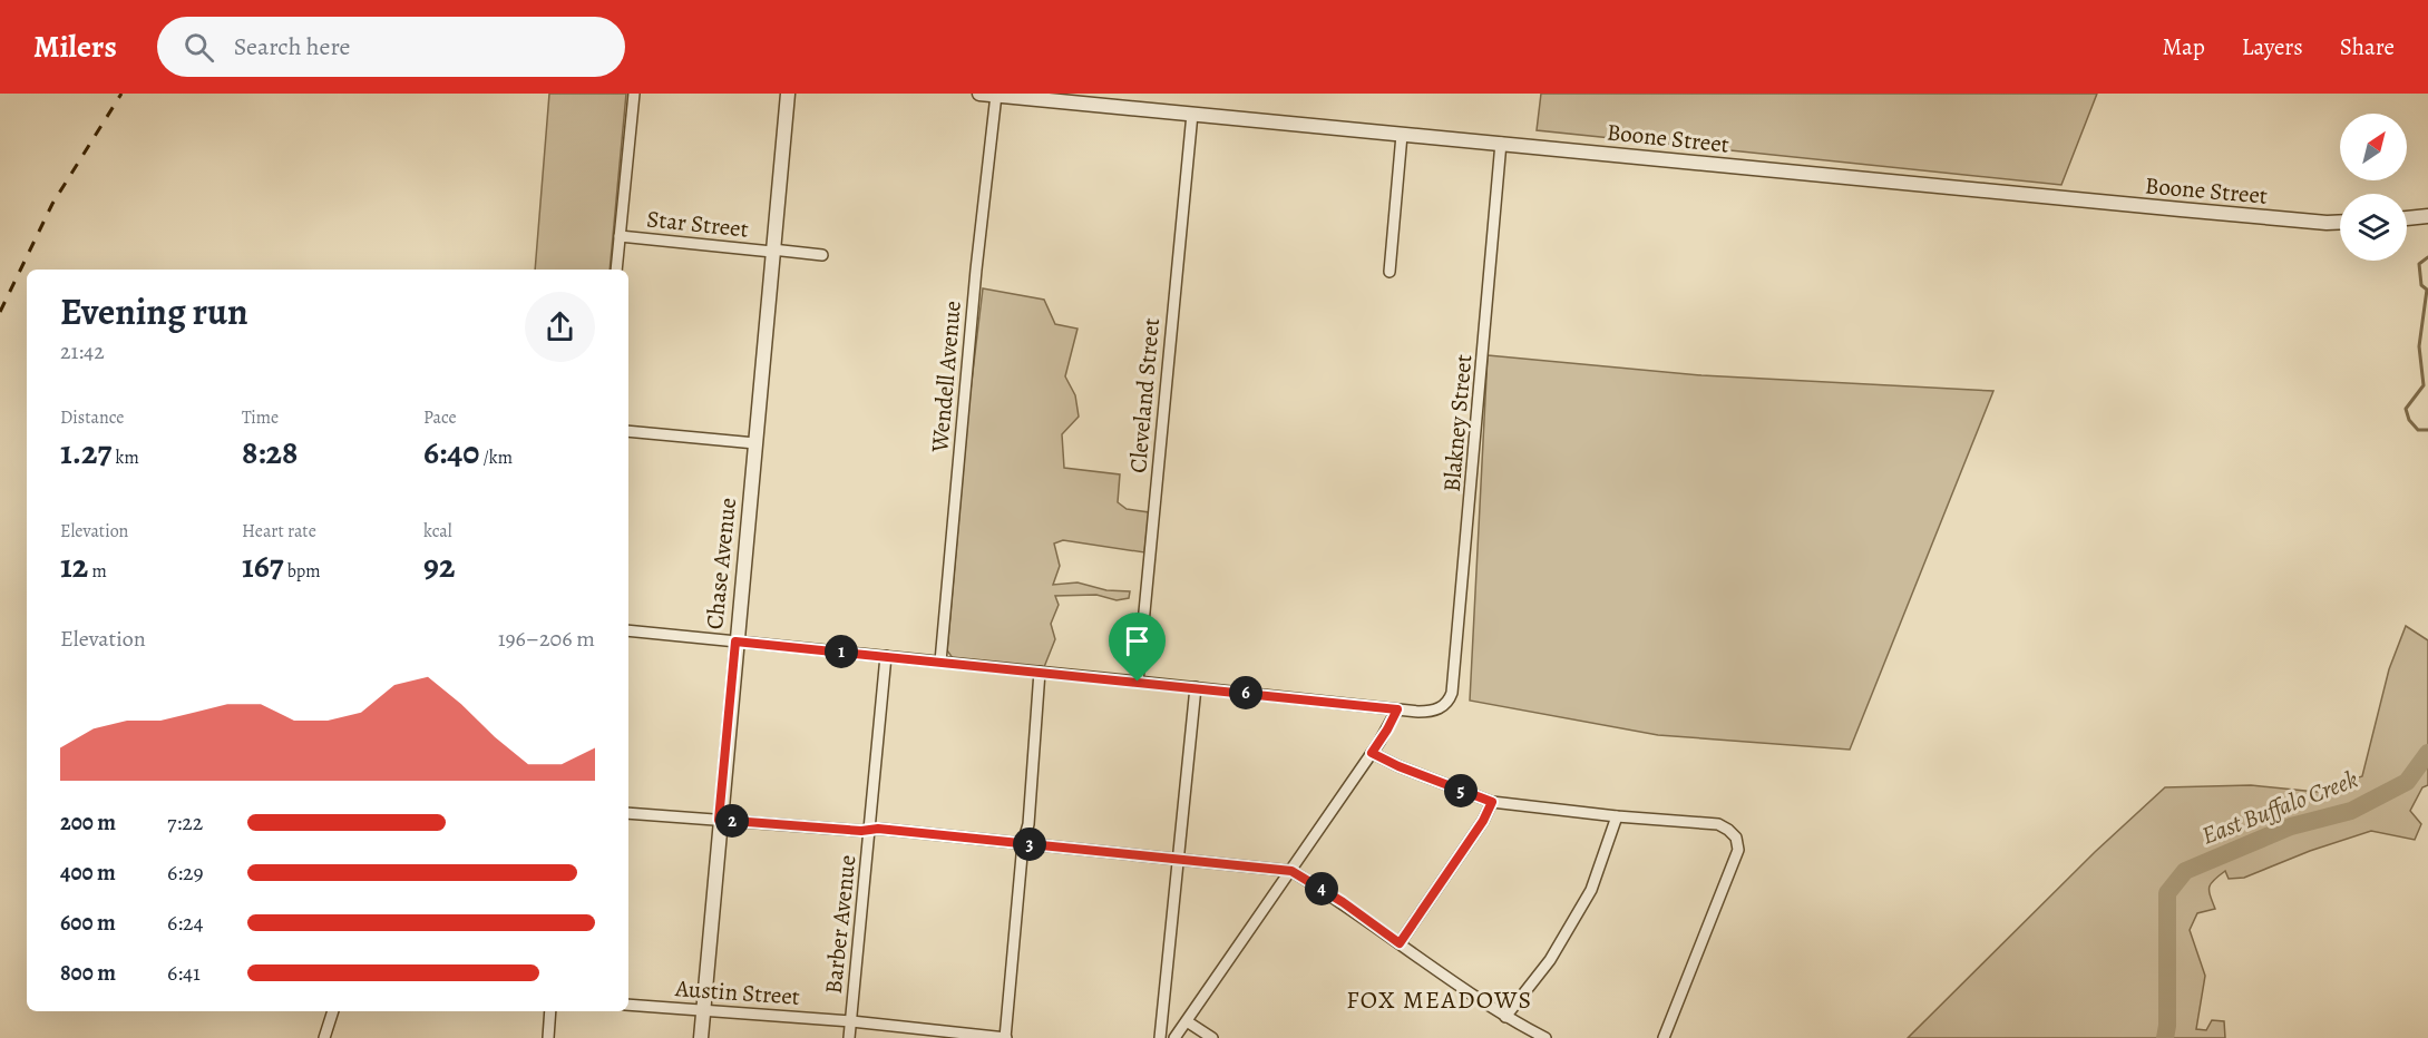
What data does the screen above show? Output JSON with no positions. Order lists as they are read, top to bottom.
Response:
{
  "streets": {
    "street": [
      "Boone Street",
      "Star Street",
      "Wendell Avenue",
      "Cleveland Street",
      "Blakney Street",
      "Chase Avenue",
      "Barber Avenue",
      "Austin Street"
    ]
  },
  "crossings": [
    ["Boone Street", "Wendell Avenue"],
    ["Boone Street", "Cleveland Street"],
    ["Boone Street", "Blakney Street"],
    ["Star Street", "Chase Avenue"],
    ["Chase Avenue", "Austin Street"],
    ["Barber Avenue", "Austin Street"]
  ],
  "districts": ["FOX MEADOWS"],
  "water": ["East Buffalo Creek"],
  "north": "top right",
  "page": {
    "header": "Milers",
    "search": "Search here",
    "nav": ["Map", "Layers", "Share"],
    "heading": ["Evening run", "21:42"],
    "stats": [
      ["Distance", "1.27 km"],
      ["Time", "8:28"],
      ["Pace", "6:40 /km"],
      ["Elevation", "12 m"],
      ["Heart rate", "167 bpm"],
      ["kcal", "92"]
    ],
    "chart": ["Elevation", "196–206 m"],
    "pins": [
      "1",
      "6",
      "5",
      "2",
      "3",
      "4"
    ],
    "list": [
      {
        "name": "200 m",
        "note": "7:22"
      },
      {
        "name": "400 m",
        "note": "6:29"
      },
      {
        "name": "600 m",
        "note": "6:24"
      },
      {
        "name": "800 m",
        "note": "6:41"
      }
    ]
  }
}
